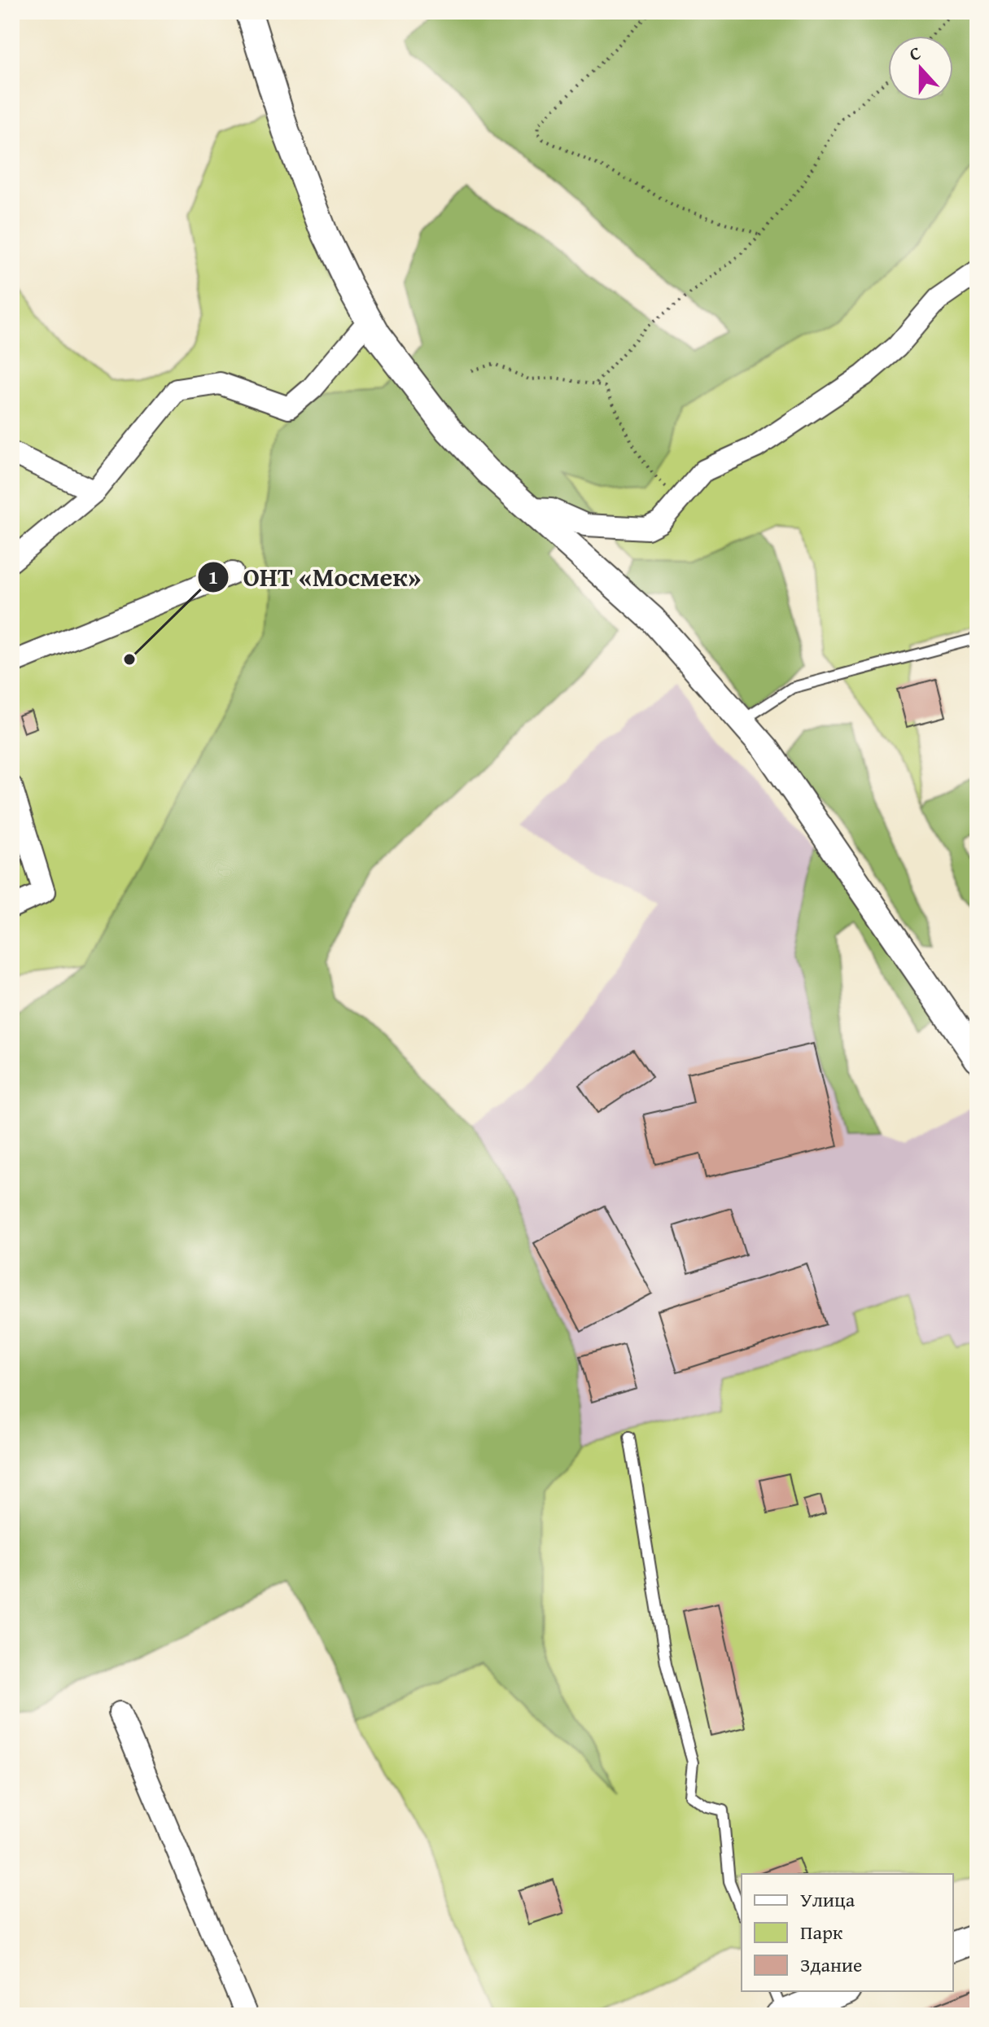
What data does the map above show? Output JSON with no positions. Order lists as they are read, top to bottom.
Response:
{
  "places": ["ОНТ «Мосмек»"],
  "legend": ["Улица", "Парк", "Здание"],
  "north": "top"
}
